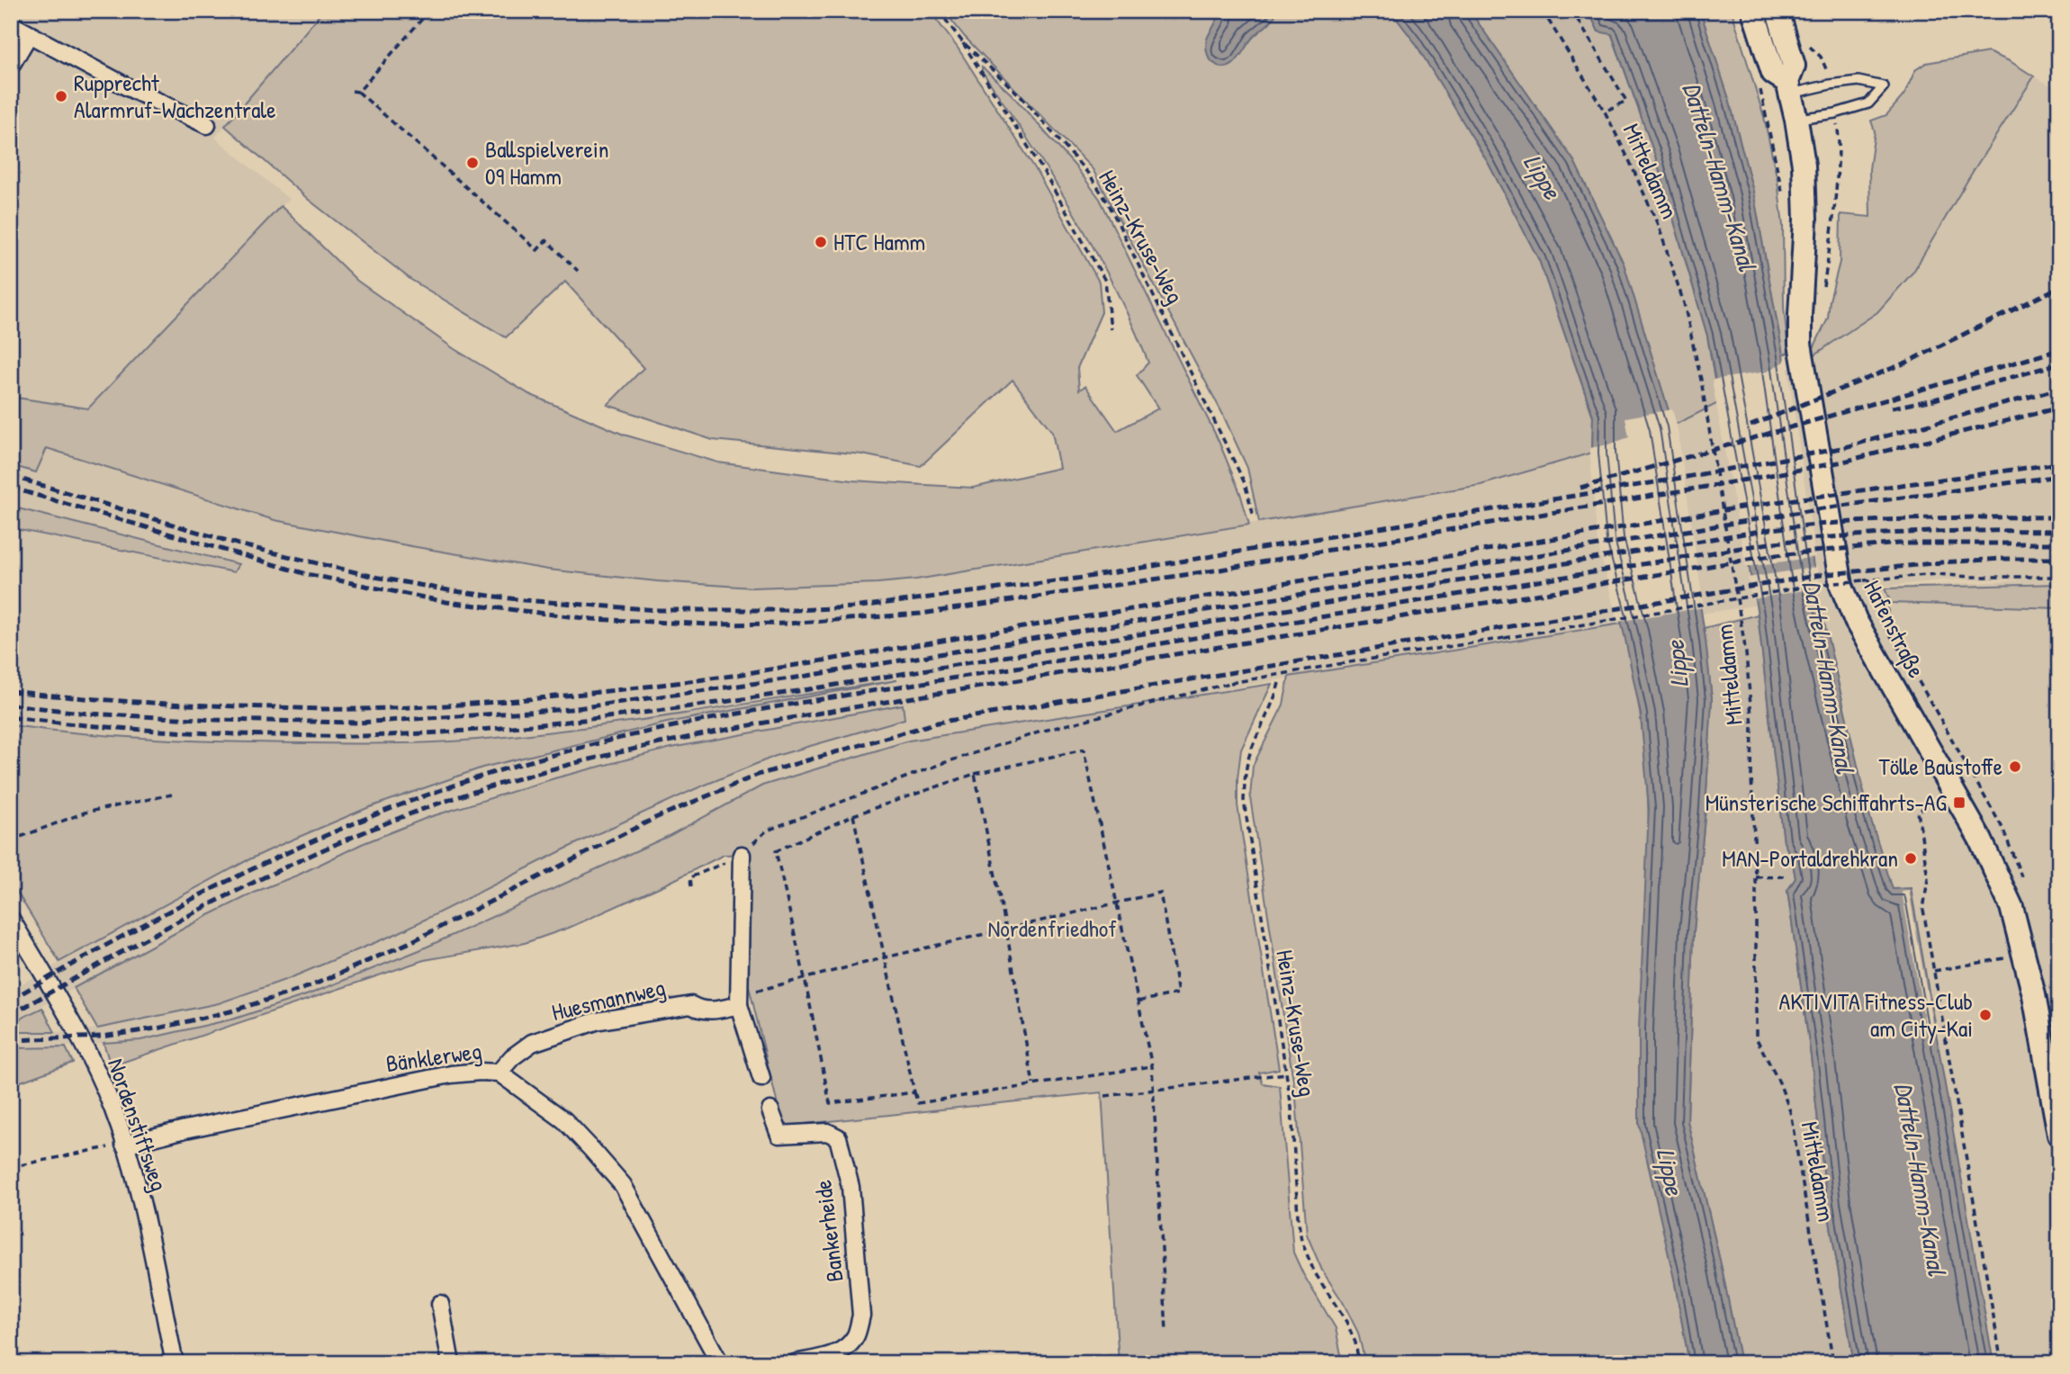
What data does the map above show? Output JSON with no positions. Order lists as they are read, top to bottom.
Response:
{
  "streets": {
    "main road": ["Hafenstraße"],
    "street": [
      "Huesmannweg",
      "Bänklerweg",
      "Nordenstiftsweg",
      "Bankerheide"
    ],
    "path": ["Mitteldamm", "Heinz-Kruse-Weg"]
  },
  "crossings": [
    ["Huesmannweg", "Bänklerweg"],
    ["Bänklerweg", "Nordenstiftsweg"]
  ],
  "water": ["Lippe", "Datteln-Hamm-Kanal"],
  "parks": ["Nordenfriedhof"],
  "places": {
    "other": [
      "Rupprecht Alarmruf-Wachzentrale",
      "Ballspielverein 09 Hamm",
      "HTC Hamm",
      "Tölle Baustoffe",
      "MAN-Portaldrehkran",
      "AKTIVITA Fitness-Club am City-Kai"
    ],
    "transit": ["Münsterische Schiffahrts-AG"]
  }
}
